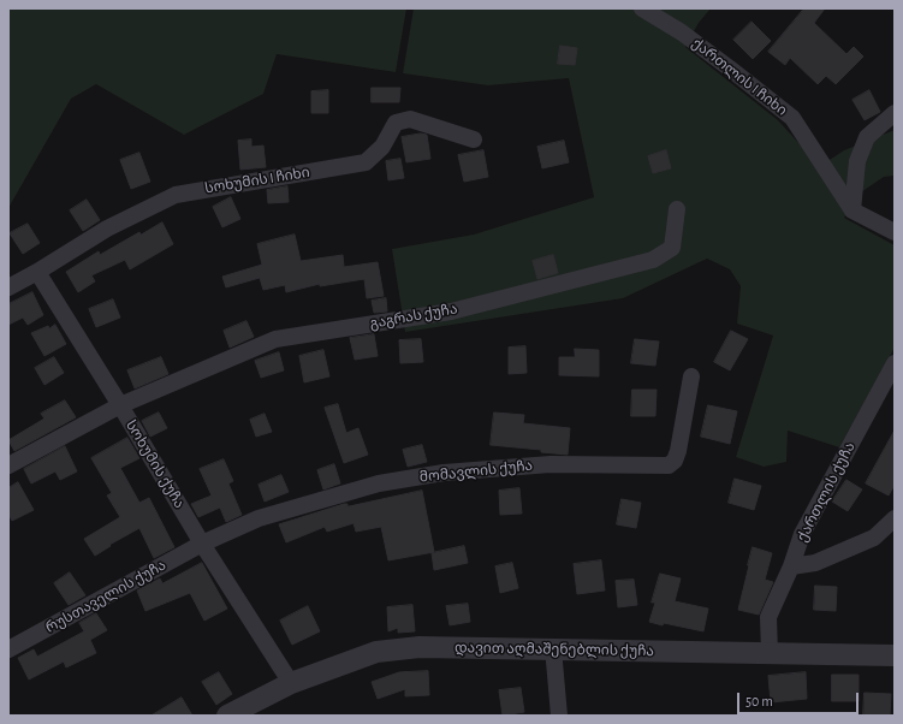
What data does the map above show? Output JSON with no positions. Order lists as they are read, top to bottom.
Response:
{
  "streets": {
    "street": [
      "ქართლის I ჩიხი",
      "სოხუმის I ჩიხი",
      "გაგრას ქუჩა",
      "სოხუმის ქუჩა",
      "მომავლის ქუჩა",
      "ქართლის ქუჩა",
      "რუსთაველის ქუჩა",
      "დავით აღმაშენებლის ქუჩა"
    ]
  },
  "crossings": [
    ["სოხუმის I ჩიხი", "სოხუმის ქუჩა"],
    ["გაგრას ქუჩა", "სოხუმის ქუჩა"],
    ["სოხუმის ქუჩა", "მომავლის ქუჩა"],
    ["სოხუმის ქუჩა", "რუსთაველის ქუჩა"],
    ["სოხუმის ქუჩა", "დავით აღმაშენებლის ქუჩა"],
    ["მომავლის ქუჩა", "რუსთაველის ქუჩა"],
    ["ქართლის ქუჩა", "დავით აღმაშენებლის ქუჩა"]
  ],
  "scale_bar": "50 m"
}
